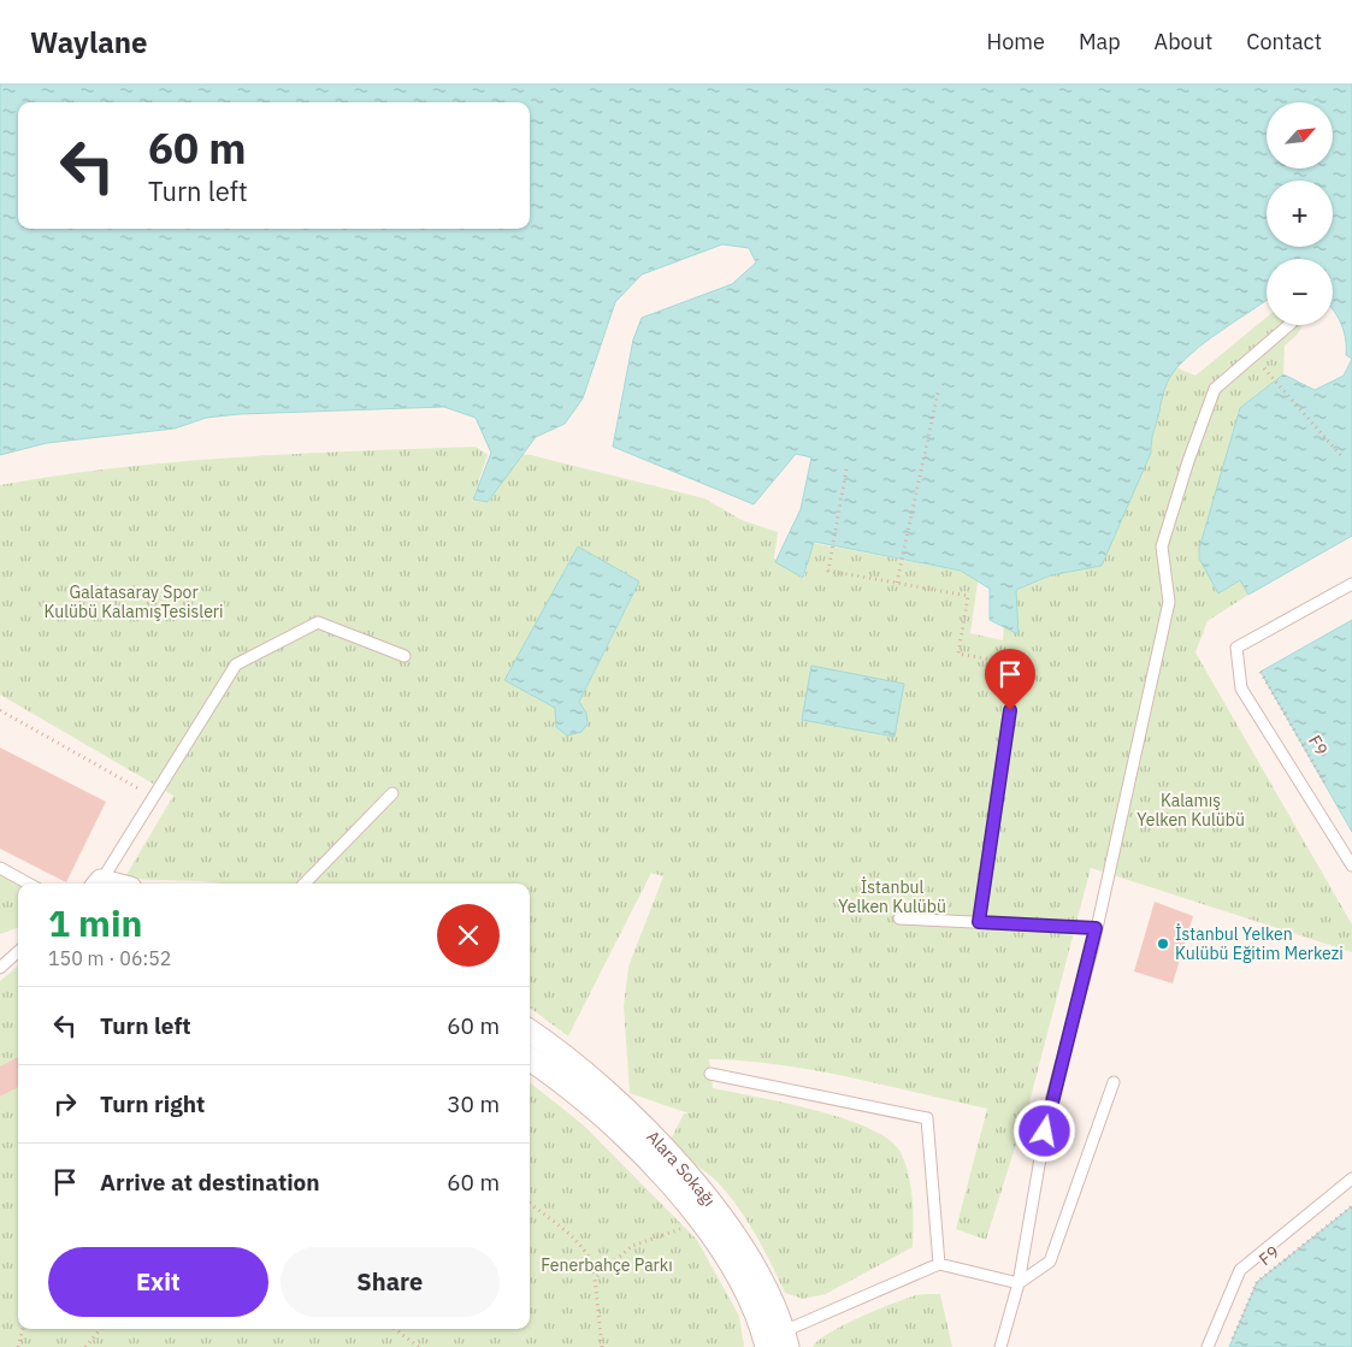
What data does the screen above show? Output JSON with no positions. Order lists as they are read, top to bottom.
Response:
{
  "streets": {
    "street": ["Alara Sokağı"],
    "path": ["F9"]
  },
  "parks": [
    "Galatasaray Spor Kulübü KalamışTesisleri",
    "Kalamış Yelken Kulübü",
    "İstanbul Yelken Kulübü",
    "Fenerbahçe Parkı"
  ],
  "places": ["İstanbul Yelken Kulübü Eğitim Merkezi"],
  "north": "top right",
  "page": {
    "header": "Waylane",
    "nav": [
      "Home",
      "Map",
      "About",
      "Contact"
    ],
    "map_buttons": ["+", "−"],
    "turn": ["60 m", "Turn left"],
    "heading": ["1 min", "150 m · 06:52"],
    "list": [
      {
        "name": "Turn left",
        "value": "60 m"
      },
      {
        "name": "Turn right",
        "value": "30 m"
      },
      {
        "name": "Arrive at destination",
        "value": "60 m"
      }
    ],
    "buttons": ["Exit", "Share"]
  }
}
